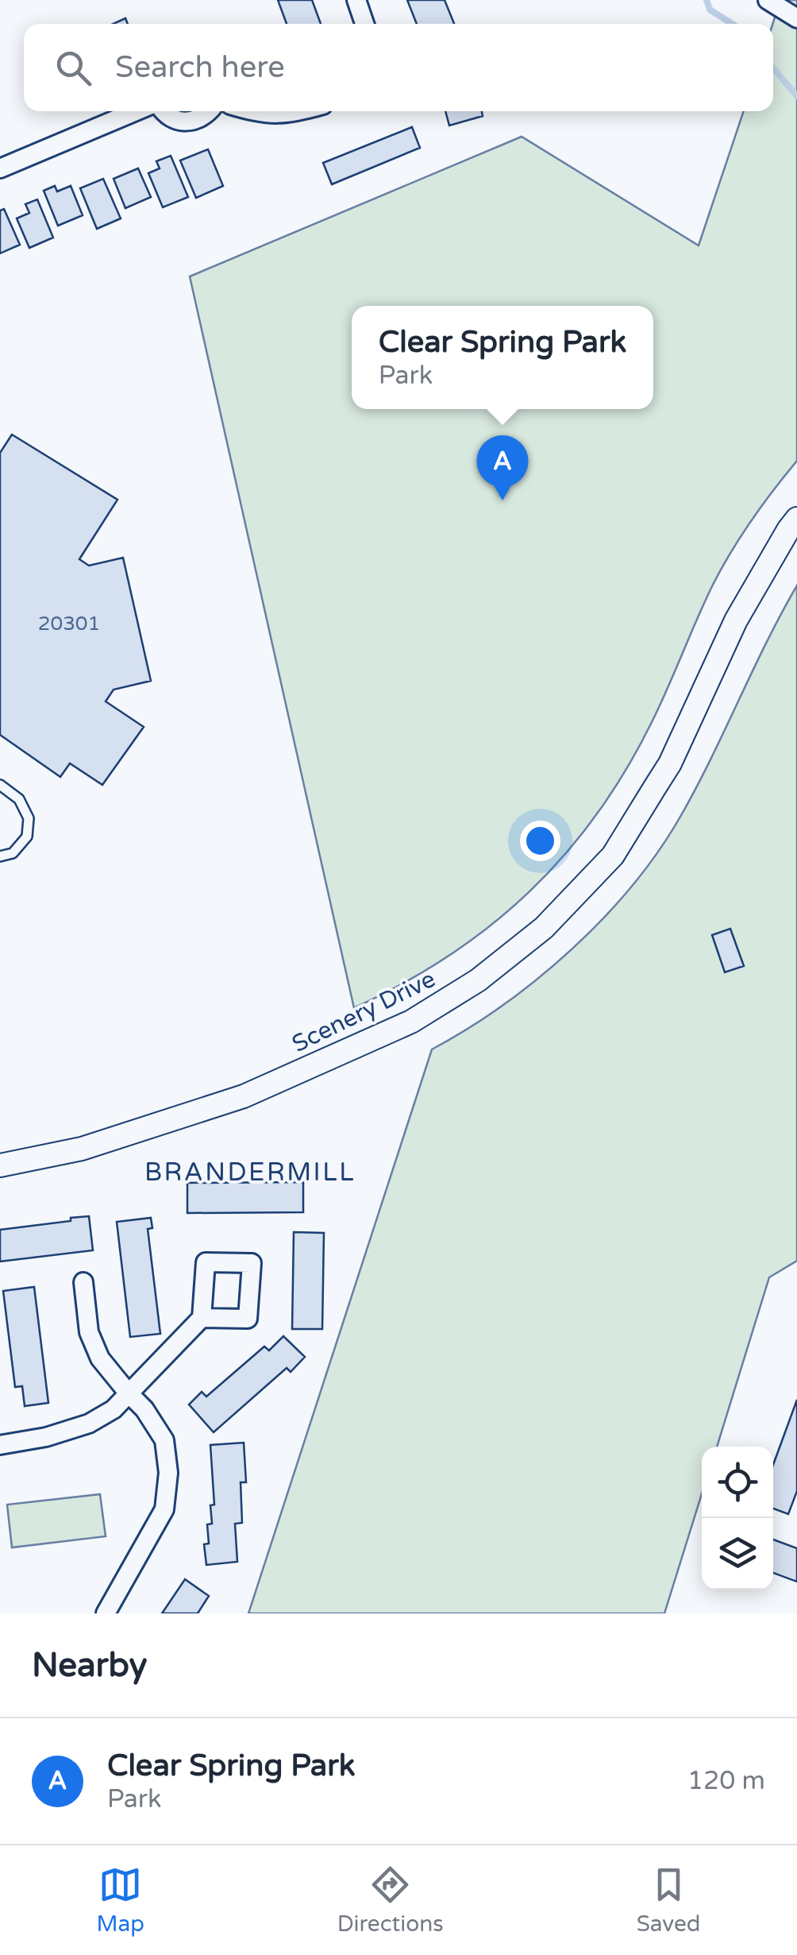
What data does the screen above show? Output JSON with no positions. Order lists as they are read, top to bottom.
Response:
{
  "streets": {
    "street": ["Scenery Drive"]
  },
  "districts": ["BRANDERMILL"],
  "house_numbers": ["20301"],
  "page": {
    "search": "Search here",
    "popup": ["Clear Spring Park", "Park"],
    "pins": "A",
    "heading": "Nearby",
    "list": [
      {
        "mark": "A",
        "name": "Clear Spring Park",
        "note": "Park",
        "value": "120 m"
      }
    ],
    "nav": ["Map", "Directions", "Saved"]
  }
}
